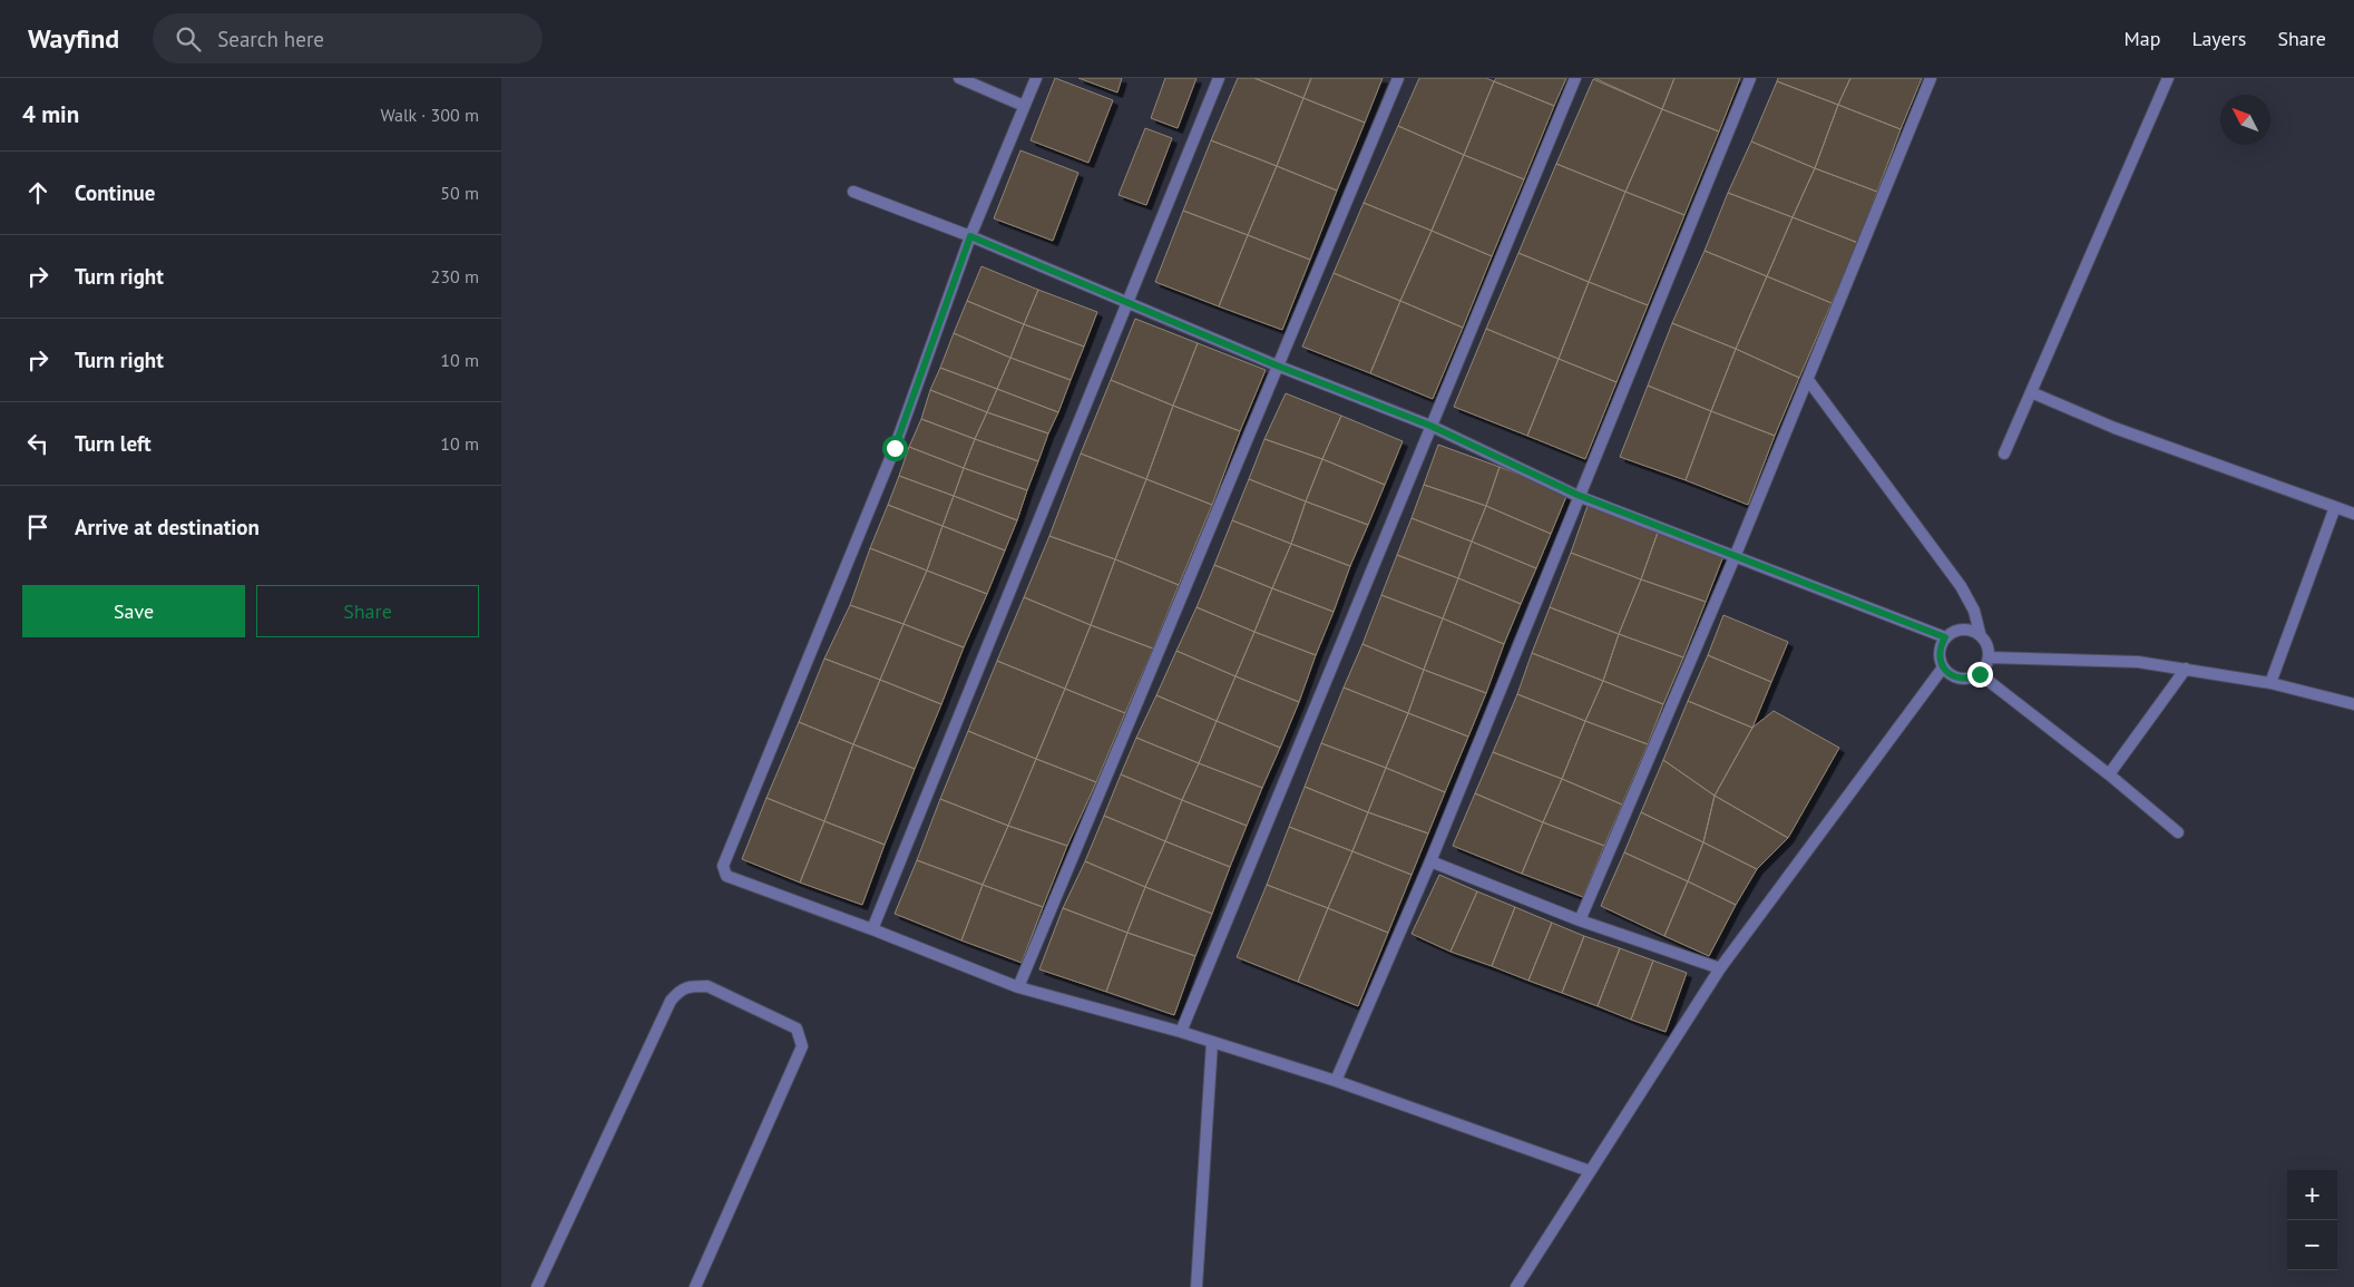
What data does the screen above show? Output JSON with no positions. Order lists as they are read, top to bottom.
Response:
{
  "north": "top left",
  "page": {
    "header": "Wayfind",
    "search": "Search here",
    "nav": ["Map", "Layers", "Share"],
    "heading": ["4 min", "Walk · 300 m"],
    "list": [
      ["Continue", "50 m"],
      ["Turn right", "230 m"],
      ["Turn right", "10 m"],
      ["Turn left", "10 m"],
      "Arrive at destination"
    ],
    "buttons": ["Save", "Share"],
    "map_buttons": ["+", "−"]
  }
}
